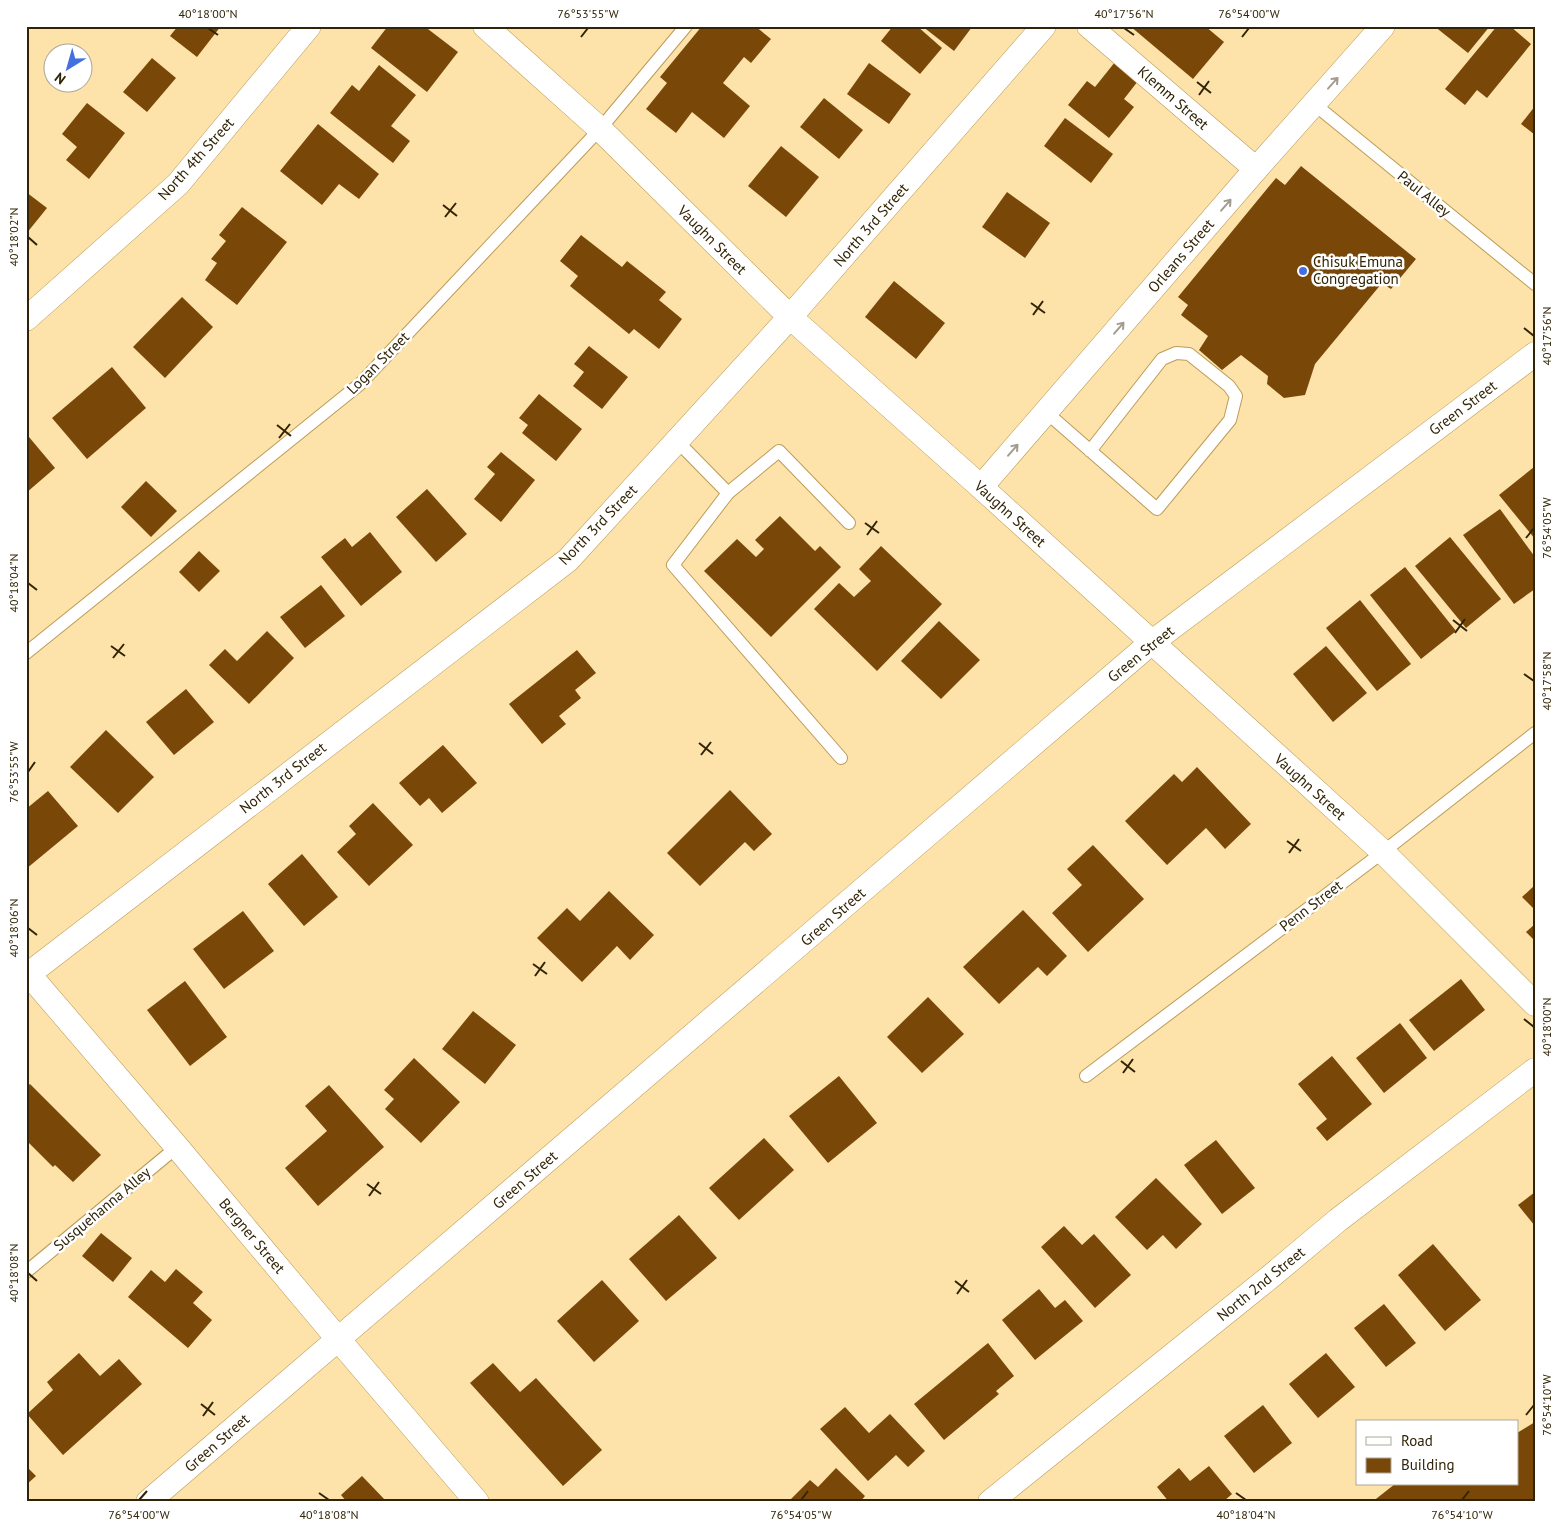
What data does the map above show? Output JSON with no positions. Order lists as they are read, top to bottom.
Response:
{
  "streets": {
    "street": [
      "Klemm Street",
      "North 4th Street",
      "North 3rd Street",
      "Vaughn Street",
      "Orleans Street",
      "Green Street",
      "Bergner Street",
      "North 2nd Street"
    ],
    "lane": [
      "Paul Alley",
      "Logan Street",
      "Penn Street",
      "Susquehanna Alley"
    ]
  },
  "crossings": [
    ["Klemm Street", "Orleans Street"],
    ["Paul Alley", "Orleans Street"],
    ["North 3rd Street", "Vaughn Street"],
    ["North 3rd Street", "Bergner Street"],
    ["Vaughn Street", "Orleans Street"],
    ["Vaughn Street", "Logan Street"],
    ["Vaughn Street", "Green Street"],
    ["Vaughn Street", "Penn Street"],
    ["Green Street", "Bergner Street"],
    ["Susquehanna Alley", "Bergner Street"]
  ],
  "one_way": ["Orleans Street"],
  "places": ["Chisuk Emuna Congregation"],
  "legend": ["Road", "Building"],
  "north": "bottom left",
  "coordinates": [
    "40°18'00\"N",
    "76°53'55\"W",
    "40°17'56\"N",
    "76°54'00\"W",
    "40°18'02\"N",
    "76°54'05\"W",
    "40°18'04\"N",
    "40°17'58\"N",
    "40°18'06\"N",
    "40°18'08\"N",
    "76°54'10\"W"
  ]
}
